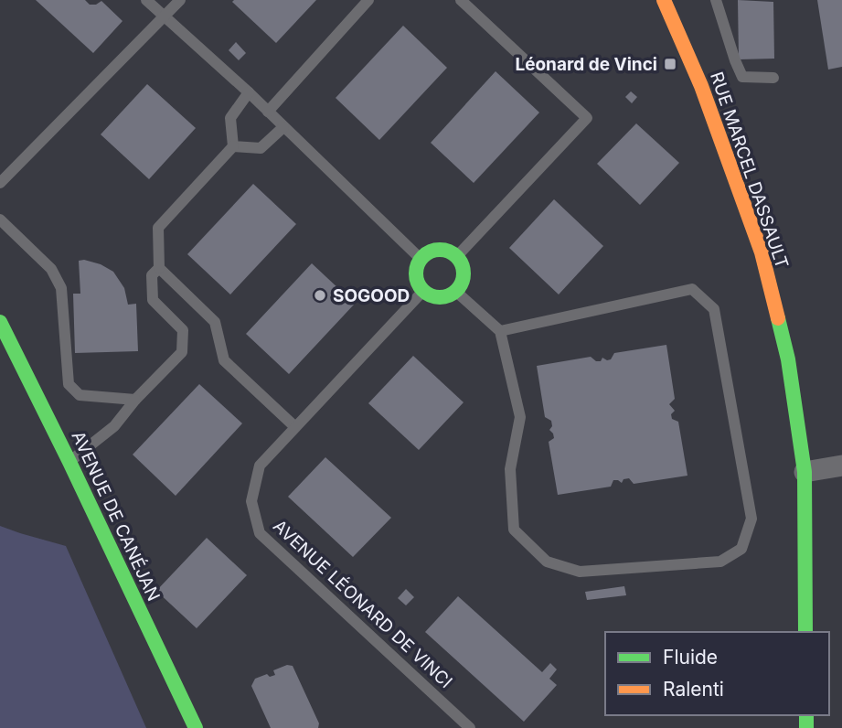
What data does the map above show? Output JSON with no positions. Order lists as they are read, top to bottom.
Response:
{
  "streets": {
    "street": ["RUE MARCEL DASSAULT", "AVENUE DE CANÉJAN"],
    "lane": ["AVENUE LÉONARD DE VINCI"]
  },
  "places": {
    "transit": ["Léonard de Vinci"],
    "other": ["SOGOOD"]
  },
  "legend": ["Fluide", "Ralenti"]
}
